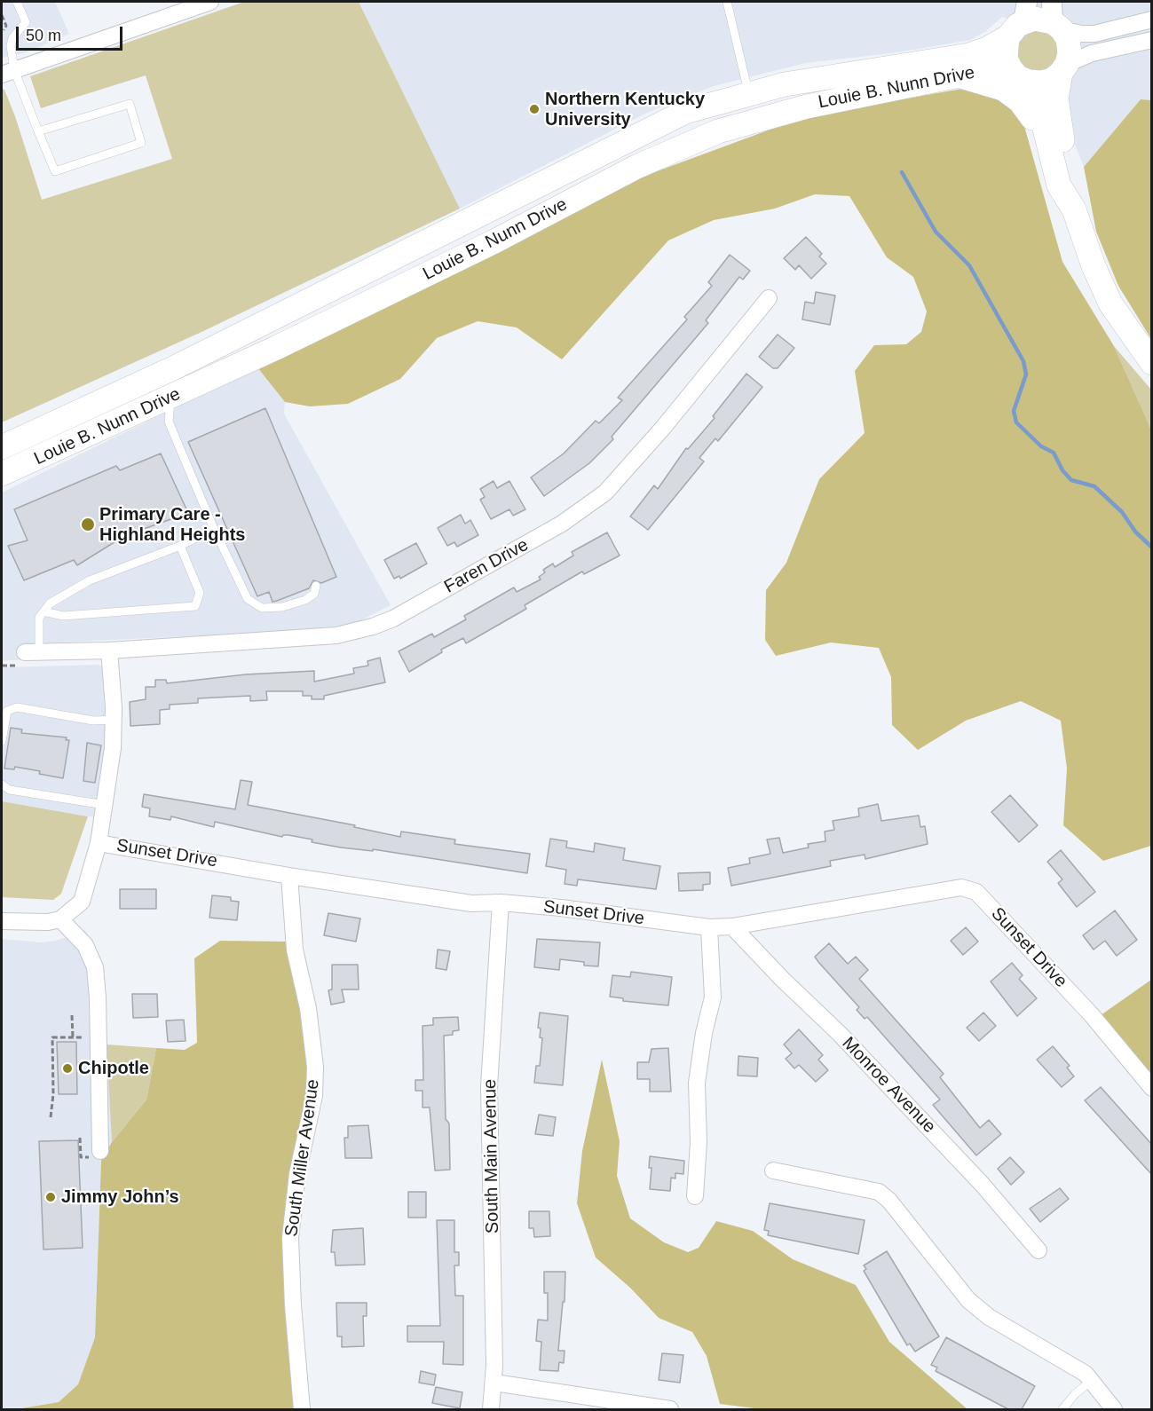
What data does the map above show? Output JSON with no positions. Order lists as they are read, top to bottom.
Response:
{
  "streets": {
    "main road": ["Louie B. Nunn Drive"],
    "street": [
      "Faren Drive",
      "Sunset Drive",
      "Monroe Avenue",
      "South Main Avenue",
      "South Miller Avenue"
    ]
  },
  "crossings": [
    ["Sunset Drive", "Monroe Avenue"],
    ["Sunset Drive", "South Main Avenue"],
    ["Sunset Drive", "South Miller Avenue"]
  ],
  "places": [
    "Northern Kentucky University",
    "Primary Care - Highland Heights",
    "Chipotle",
    "Jimmy John’s"
  ],
  "scale_bar": "50 m"
}
